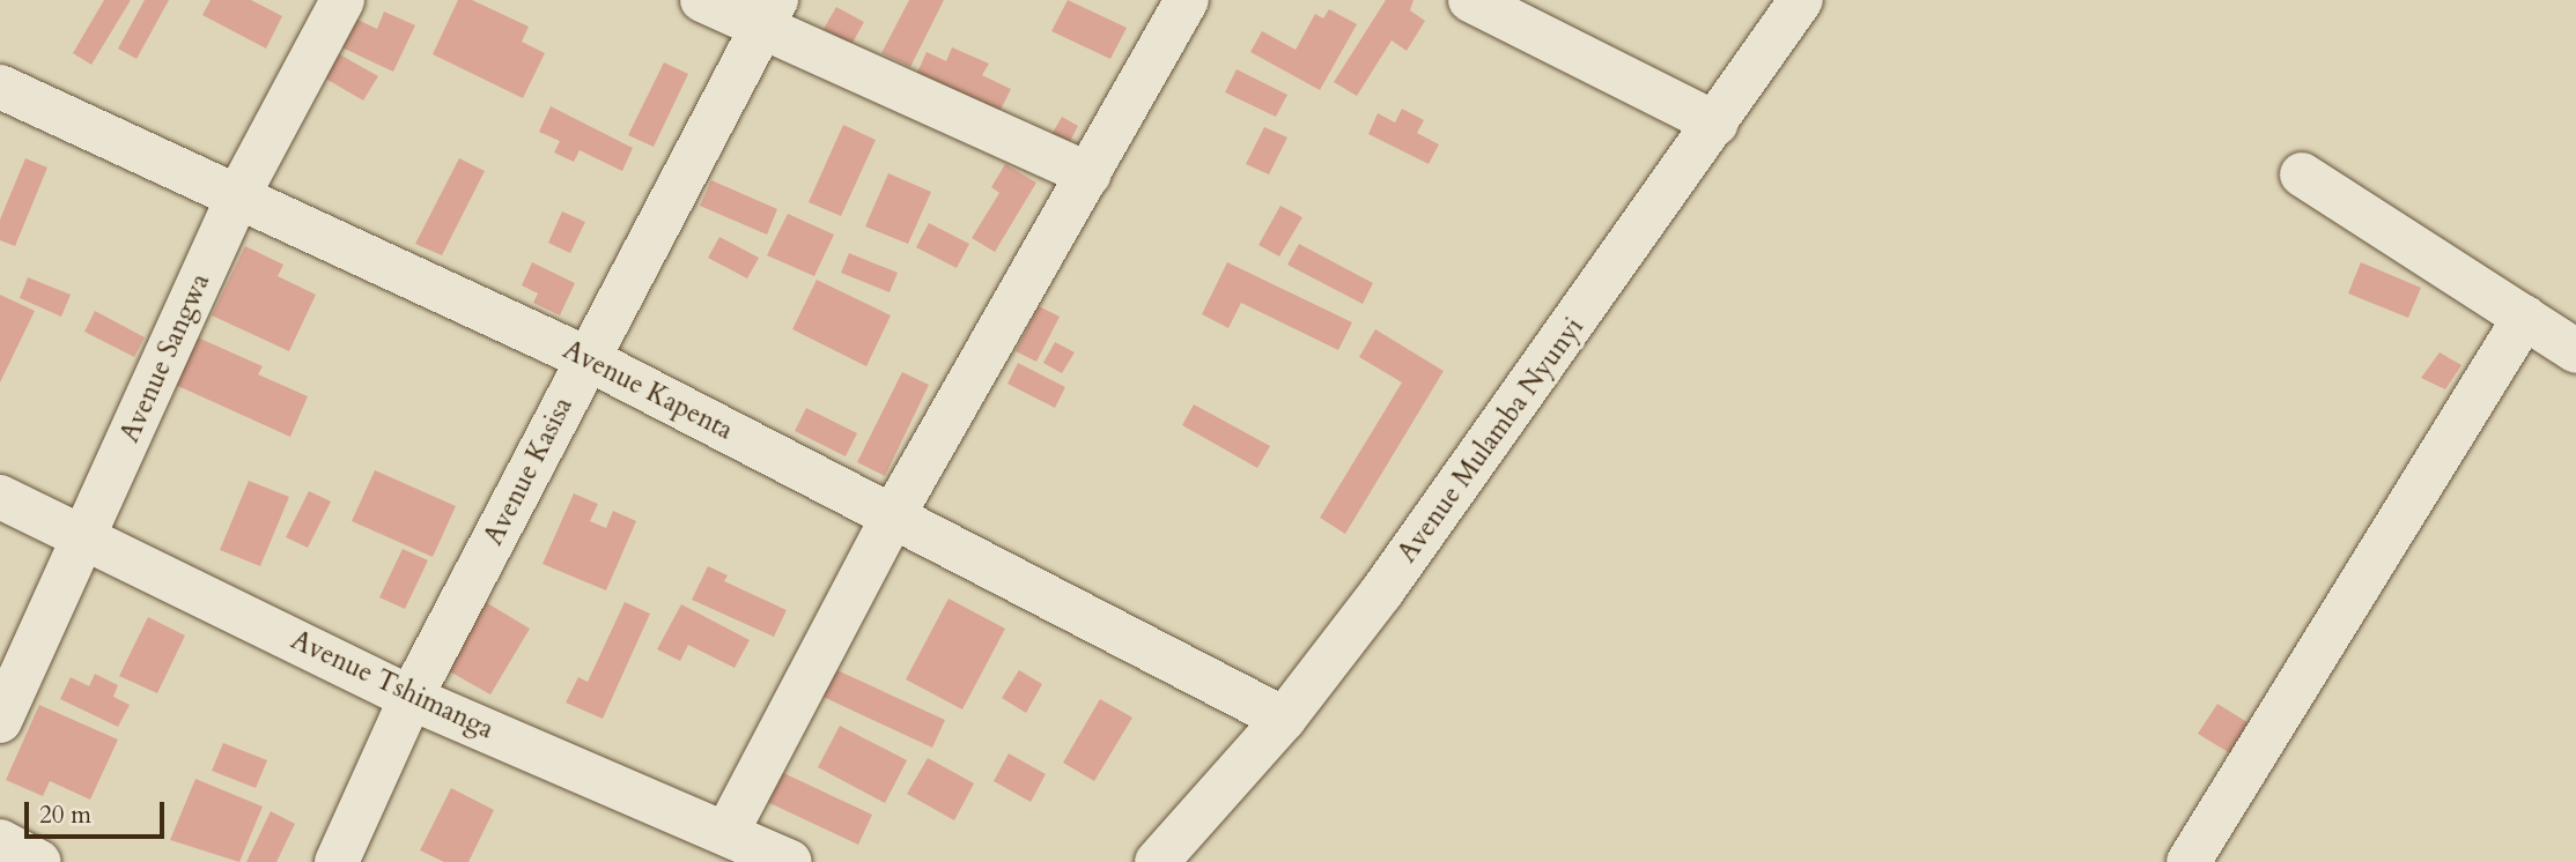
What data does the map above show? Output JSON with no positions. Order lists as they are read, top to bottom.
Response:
{
  "streets": {
    "street": [
      "Avenue Sangwa",
      "Avenue Kapenta",
      "Avenue Mulamba Nyunyi",
      "Avenue Kasisa",
      "Avenue Tshimanga"
    ]
  },
  "crossings": [
    ["Avenue Sangwa", "Avenue Kapenta"],
    ["Avenue Sangwa", "Avenue Tshimanga"],
    ["Avenue Kapenta", "Avenue Mulamba Nyunyi"],
    ["Avenue Kapenta", "Avenue Kasisa"],
    ["Avenue Kasisa", "Avenue Tshimanga"]
  ],
  "scale_bar": "20 m"
}
